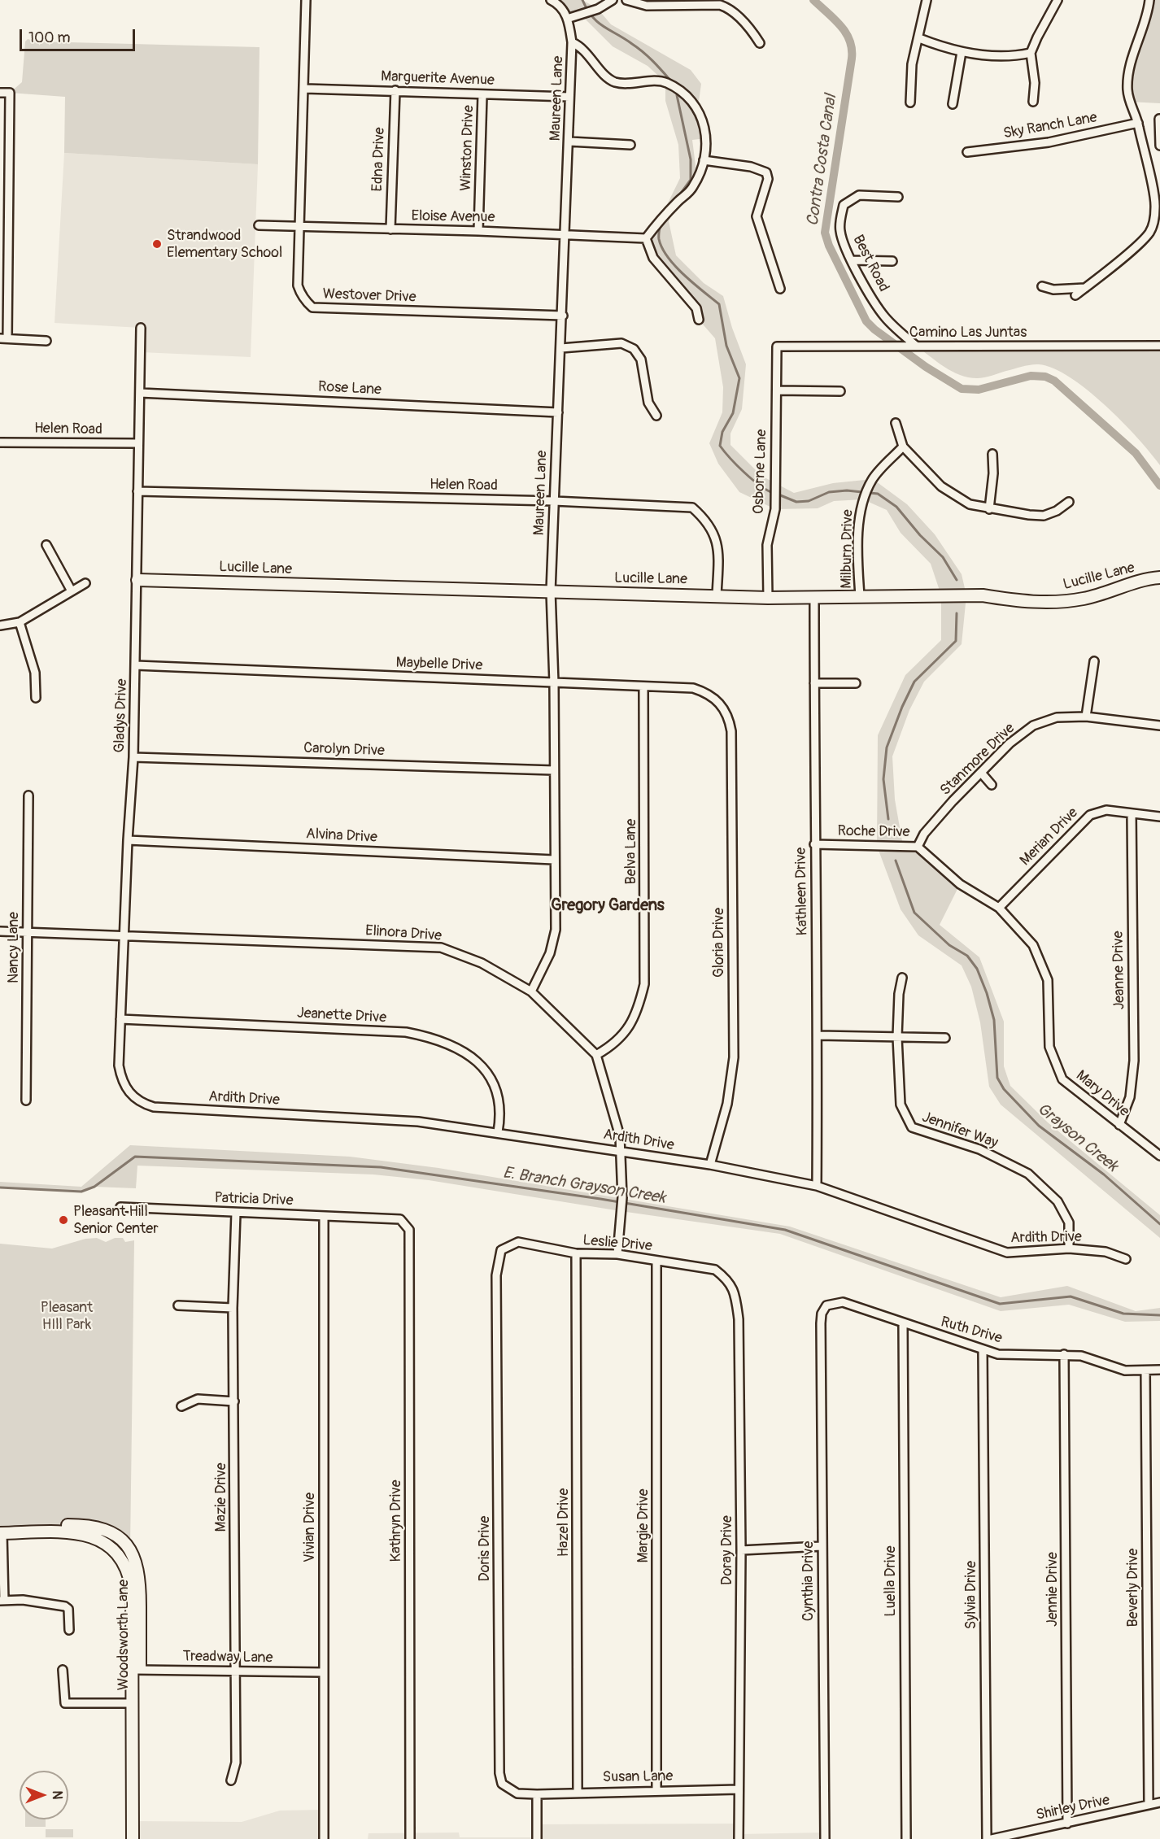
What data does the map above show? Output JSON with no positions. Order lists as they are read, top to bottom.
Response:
{
  "streets": {
    "street": [
      "Marguerite Avenue",
      "Maureen Lane",
      "Sky Ranch Lane",
      "Winston Drive",
      "Edna Drive",
      "Eloise Avenue",
      "Best Road",
      "Westover Drive",
      "Camino Las Juntas",
      "Rose Lane",
      "Helen Road",
      "Osborne Lane",
      "Milburn Drive",
      "Lucille Lane",
      "Maybelle Drive",
      "Gladys Drive",
      "Carolyn Drive",
      "Stanmore Drive",
      "Roche Drive",
      "Alvina Drive",
      "Merian Drive",
      "Belva Lane",
      "Kathleen Drive",
      "Elinora Drive",
      "Gloria Drive",
      "Nancy Lane",
      "Jeanne Drive",
      "Jeanette Drive",
      "Mary Drive",
      "Ardith Drive",
      "Jennifer Way",
      "Patricia Drive",
      "Leslie Drive",
      "Ruth Drive",
      "Mazie Drive",
      "Kathryn Drive",
      "Hazel Drive",
      "Margie Drive",
      "Vivian Drive",
      "Doris Drive",
      "Doray Drive",
      "Cynthia Drive",
      "Luella Drive",
      "Beverly Drive",
      "Jennie Drive",
      "Sylvia Drive",
      "Woodsworth Lane",
      "Treadway Lane",
      "Susan Lane",
      "Shirley Drive"
    ]
  },
  "crossings": [
    ["Marguerite Avenue", "Maureen Lane"],
    ["Marguerite Avenue", "Winston Drive"],
    ["Marguerite Avenue", "Edna Drive"],
    ["Marguerite Avenue", "Westover Drive"],
    ["Maureen Lane", "Eloise Avenue"],
    ["Maureen Lane", "Westover Drive"],
    ["Maureen Lane", "Rose Lane"],
    ["Maureen Lane", "Helen Road"],
    ["Maureen Lane", "Lucille Lane"],
    ["Maureen Lane", "Maybelle Drive"],
    ["Maureen Lane", "Carolyn Drive"],
    ["Maureen Lane", "Alvina Drive"],
    ["Maureen Lane", "Elinora Drive"],
    ["Winston Drive", "Eloise Avenue"],
    ["Edna Drive", "Eloise Avenue"],
    ["Eloise Avenue", "Westover Drive"],
    ["Best Road", "Camino Las Juntas"],
    ["Camino Las Juntas", "Osborne Lane"],
    ["Rose Lane", "Gladys Drive"],
    ["Helen Road", "Lucille Lane"],
    ["Helen Road", "Gladys Drive"],
    ["Osborne Lane", "Lucille Lane"],
    ["Milburn Drive", "Lucille Lane"],
    ["Lucille Lane", "Gladys Drive"],
    ["Lucille Lane", "Kathleen Drive"],
    ["Maybelle Drive", "Gladys Drive"],
    ["Maybelle Drive", "Belva Lane"],
    ["Maybelle Drive", "Gloria Drive"],
    ["Gladys Drive", "Carolyn Drive"],
    ["Gladys Drive", "Alvina Drive"],
    ["Gladys Drive", "Elinora Drive"],
    ["Gladys Drive", "Jeanette Drive"],
    ["Gladys Drive", "Ardith Drive"],
    ["Stanmore Drive", "Roche Drive"],
    ["Roche Drive", "Merian Drive"],
    ["Roche Drive", "Kathleen Drive"],
    ["Roche Drive", "Mary Drive"],
    ["Merian Drive", "Jeanne Drive"],
    ["Merian Drive", "Mary Drive"],
    ["Belva Lane", "Elinora Drive"],
    ["Kathleen Drive", "Ardith Drive"],
    ["Elinora Drive", "Nancy Lane"],
    ["Gloria Drive", "Ardith Drive"],
    ["Jeanne Drive", "Mary Drive"],
    ["Jeanette Drive", "Ardith Drive"],
    ["Ardith Drive", "Jennifer Way"],
    ["Patricia Drive", "Mazie Drive"],
    ["Patricia Drive", "Kathryn Drive"],
    ["Patricia Drive", "Vivian Drive"],
    ["Leslie Drive", "Hazel Drive"],
    ["Leslie Drive", "Margie Drive"],
    ["Leslie Drive", "Doris Drive"],
    ["Leslie Drive", "Doray Drive"],
    ["Ruth Drive", "Cynthia Drive"],
    ["Ruth Drive", "Luella Drive"],
    ["Ruth Drive", "Beverly Drive"],
    ["Ruth Drive", "Jennie Drive"],
    ["Ruth Drive", "Sylvia Drive"],
    ["Mazie Drive", "Treadway Lane"],
    ["Hazel Drive", "Susan Lane"],
    ["Margie Drive", "Susan Lane"],
    ["Vivian Drive", "Treadway Lane"],
    ["Doris Drive", "Susan Lane"],
    ["Doray Drive", "Susan Lane"],
    ["Beverly Drive", "Shirley Drive"],
    ["Jennie Drive", "Shirley Drive"],
    ["Woodsworth Lane", "Treadway Lane"]
  ],
  "districts": ["Gregory Gardens"],
  "water": ["Contra Costa Canal", "Grayson Creek", "E. Branch Grayson Creek"],
  "parks": ["Pleasant HIll Park"],
  "places": ["Strandwood Elementary School", "Pleasant Hill Senior Center"],
  "scale_bar": "100 m",
  "north": "right"
}
